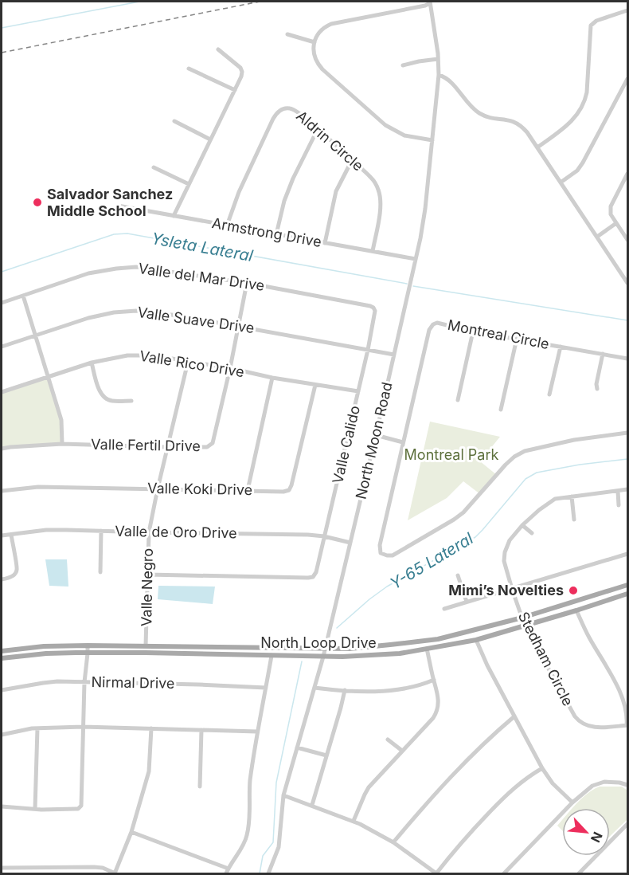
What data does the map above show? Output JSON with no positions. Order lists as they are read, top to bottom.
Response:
{
  "streets": {
    "main road": ["North Loop Drive"],
    "street": [
      "Aldrin Circle",
      "Armstrong Drive",
      "Valle del Mar Drive",
      "Valle Suave Drive",
      "Montreal Circle",
      "Valle Rico Drive",
      "North Moon Road",
      "Valle Calido",
      "Valle Fertil Drive",
      "Valle Koki Drive",
      "Valle de Oro Drive",
      "Valle Negro",
      "Stedham Circle",
      "Nirmal Drive"
    ]
  },
  "crossings": [
    ["Aldrin Circle", "Armstrong Drive"],
    ["Armstrong Drive", "North Moon Road"],
    ["Valle del Mar Drive", "Valle Calido"],
    ["Valle del Mar Drive", "Valle Fertil Drive"],
    ["Valle Suave Drive", "North Moon Road"],
    ["Valle Suave Drive", "Valle Calido"],
    ["Valle Suave Drive", "Valle Fertil Drive"],
    ["Valle Rico Drive", "Valle Calido"],
    ["Valle Rico Drive", "Valle Fertil Drive"],
    ["Valle Rico Drive", "Valle Koki Drive"],
    ["Valle Rico Drive", "Valle Negro"],
    ["North Moon Road", "Valle de Oro Drive"],
    ["North Moon Road", "North Loop Drive"],
    ["Valle Calido", "Valle de Oro Drive"],
    ["Valle Calido", "Valle Negro"],
    ["Valle Fertil Drive", "Valle Negro"],
    ["Valle Koki Drive", "Valle Negro"],
    ["Valle de Oro Drive", "Valle Negro"],
    ["Valle Negro", "North Loop Drive"],
    ["North Loop Drive", "Stedham Circle"]
  ],
  "water": ["Ysleta Lateral", "Y-65 Lateral"],
  "parks": ["Montreal Park"],
  "places": ["Salvador Sanchez Middle School", "Mimi’s Novelties"],
  "north": "bottom right"
}
